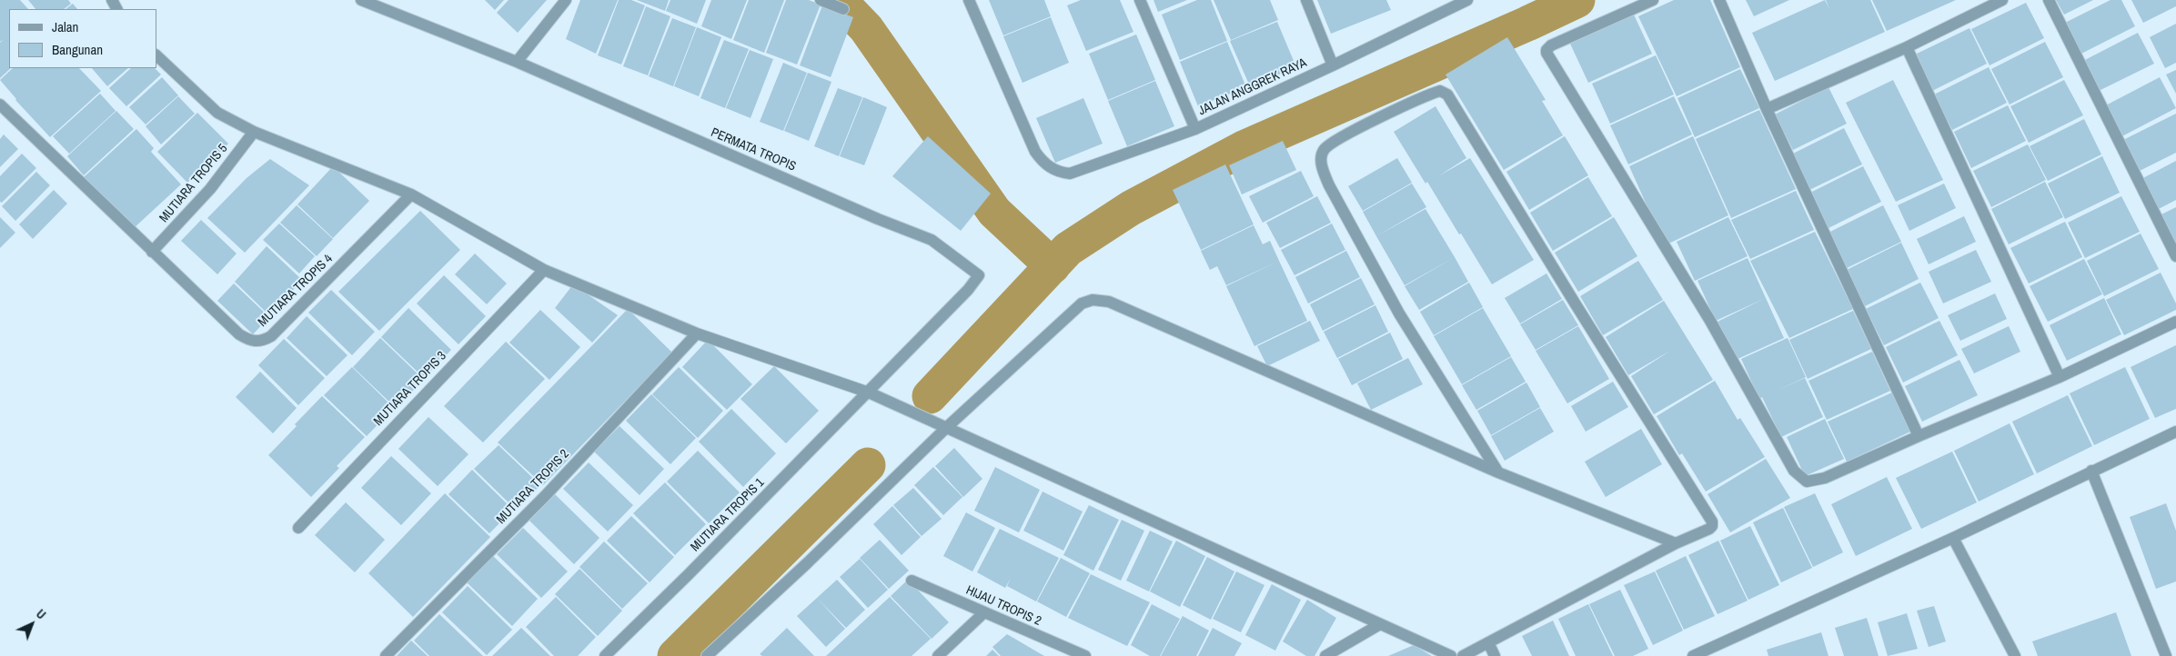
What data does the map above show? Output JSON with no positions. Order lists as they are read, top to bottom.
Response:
{
  "streets": {
    "street": [
      "JALAN ANGGREK RAYA",
      "PERMATA TROPIS",
      "MUTIARA TROPIS 5",
      "MUTIARA TROPIS 4",
      "MUTIARA TROPIS 3",
      "MUTIARA TROPIS 2",
      "MUTIARA TROPIS 1",
      "HIJAU TROPIS 2"
    ]
  },
  "crossings": [
    ["PERMATA TROPIS", "MUTIARA TROPIS 1"],
    ["MUTIARA TROPIS 5", "MUTIARA TROPIS 4"]
  ],
  "legend": ["Jalan", "Bangunan"],
  "north": "top right"
}
